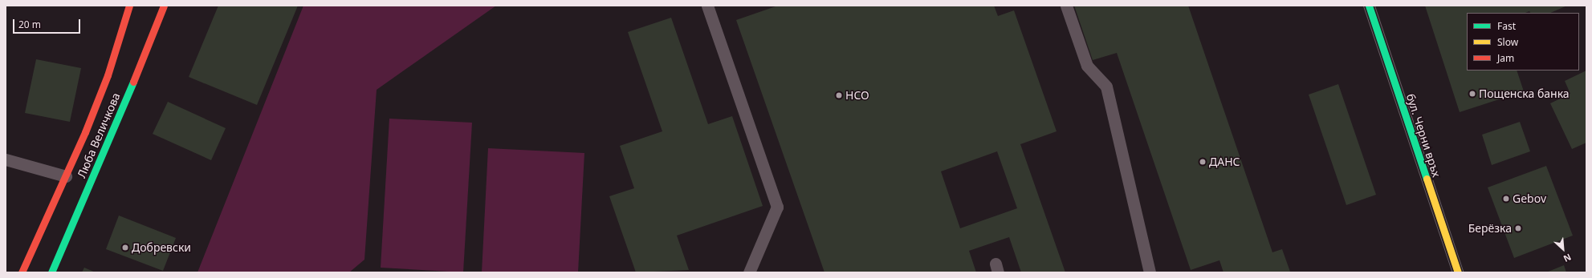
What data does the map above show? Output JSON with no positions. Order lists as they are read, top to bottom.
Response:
{
  "streets": {
    "main road": ["Люба Величкова", "бул. Черни връх"]
  },
  "places": [
    "Пощенска банка",
    "НСО",
    "ДАНС",
    "Gebov",
    "Берёзка",
    "Добревски"
  ],
  "legend": ["Fast", "Slow", "Jam"],
  "scale_bar": "20 m",
  "north": "bottom right"
}
